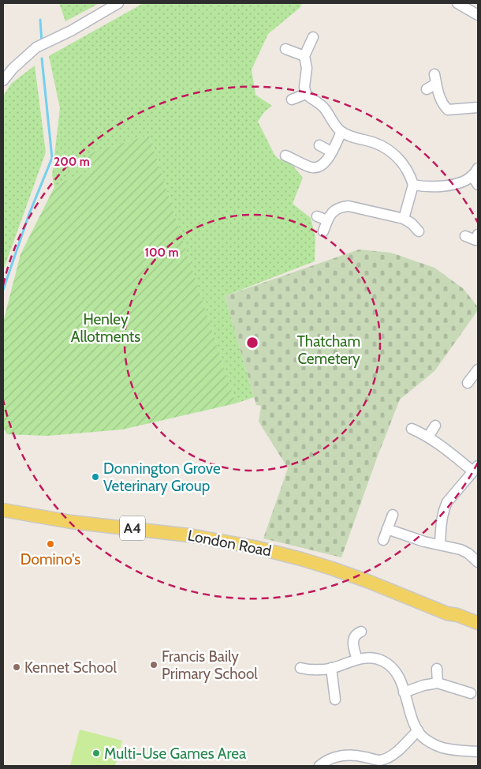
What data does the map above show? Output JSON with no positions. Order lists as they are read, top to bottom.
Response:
{
  "streets": {
    "main road": ["A4", "London Road"]
  },
  "parks": ["Henley Allotments", "Thatcham Cemetery"],
  "places": [
    "Donnington Grove Veterinary Group",
    "Domino's",
    "Francis Baily Primary School",
    "Kennet School",
    "Multi-Use Games Area"
  ],
  "rings": ["200 m", "100 m"]
}
